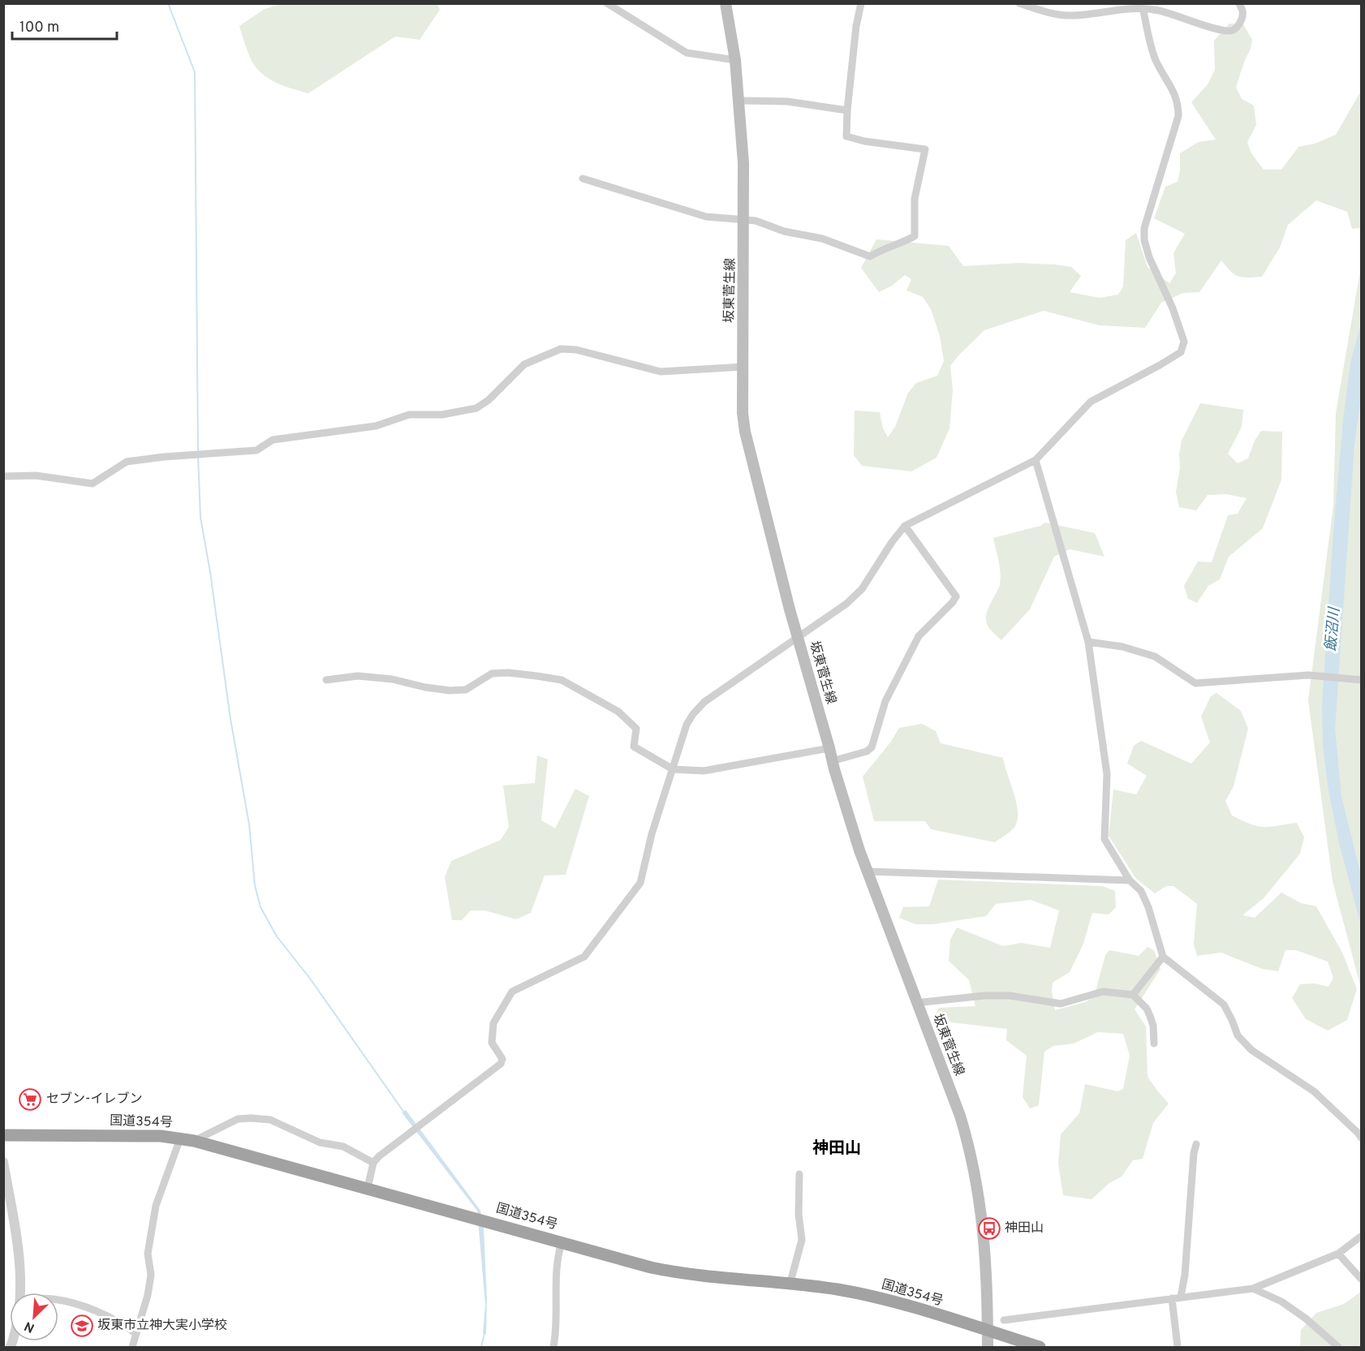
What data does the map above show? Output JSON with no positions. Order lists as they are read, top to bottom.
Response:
{
  "streets": {
    "highway": ["国道354号"],
    "main road": ["坂東菅生線"]
  },
  "crossings": [
    ["坂東菅生線", "国道354号"]
  ],
  "districts": ["神田山"],
  "water": ["飯沼川"],
  "places": {
    "supermarket": ["セブン-イレブン"],
    "bus stop": ["神田山"],
    "school or university": ["坂東市立神大実小学校"]
  },
  "scale_bar": "100 m",
  "north": "bottom left"
}
